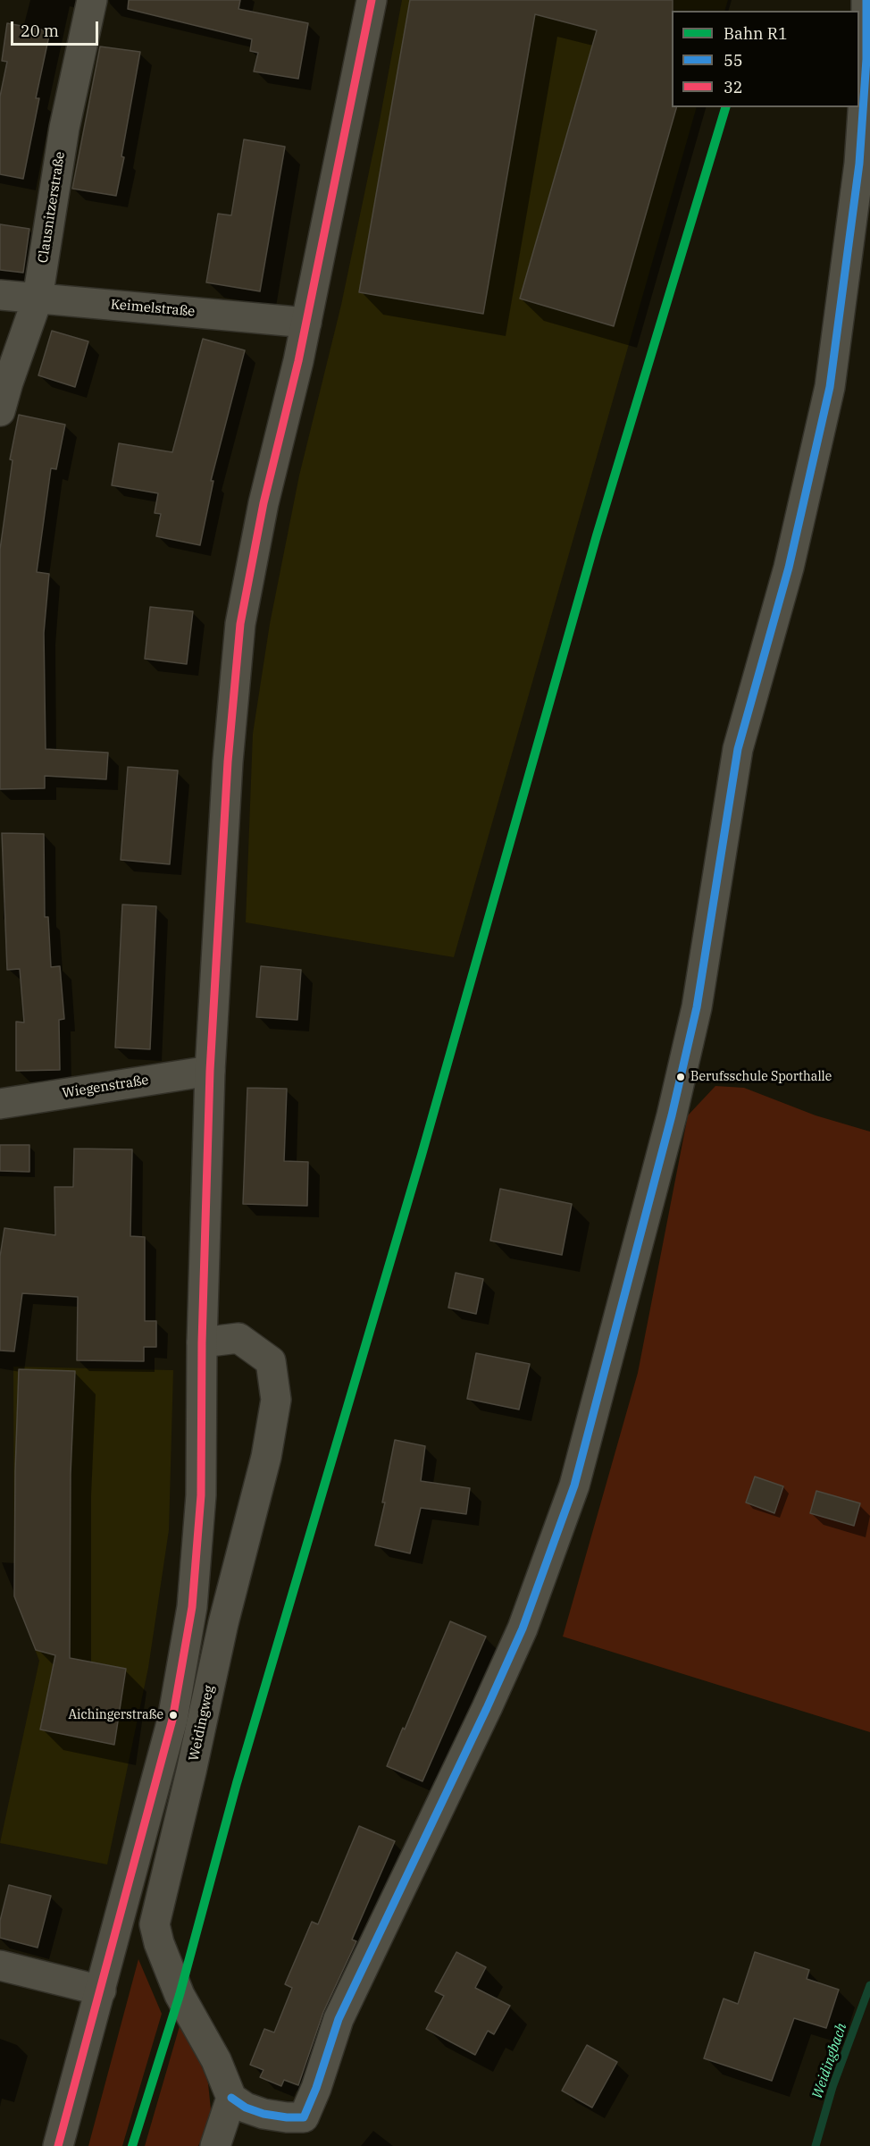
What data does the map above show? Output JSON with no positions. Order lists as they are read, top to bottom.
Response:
{
  "streets": {
    "street": [
      "Clausnitzerstraße",
      "Keimelstraße",
      "Wiegenstraße",
      "Weidingweg"
    ]
  },
  "crossings": [
    ["Clausnitzerstraße", "Keimelstraße"]
  ],
  "water": ["Weidingbach"],
  "places": ["Berufsschule Sporthalle", "Aichingerstraße"],
  "lines": ["transit line 55", "transit line 32", "rail line R1"],
  "legend": ["Bahn R1", "55", "32"],
  "scale_bar": "20 m"
}
